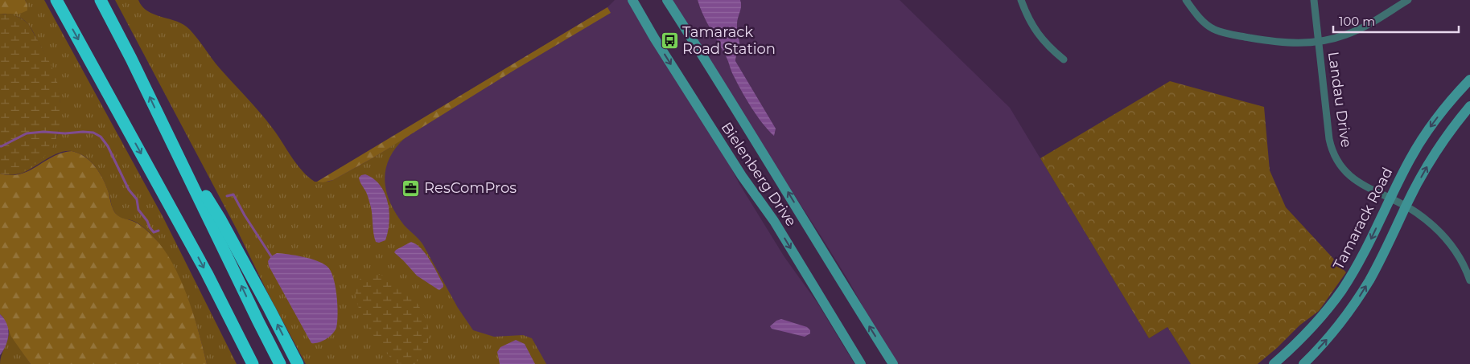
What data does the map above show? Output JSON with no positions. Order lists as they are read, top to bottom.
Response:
{
  "streets": {
    "street": ["Landau Drive", "Bielenberg Drive", "Tamarack Road"]
  },
  "crossings": [
    ["Landau Drive", "Tamarack Road"]
  ],
  "places": {
    "bus stop": ["Tamarack Road Station"],
    "office": ["ResComPros"]
  },
  "scale_bar": "100 m"
}
